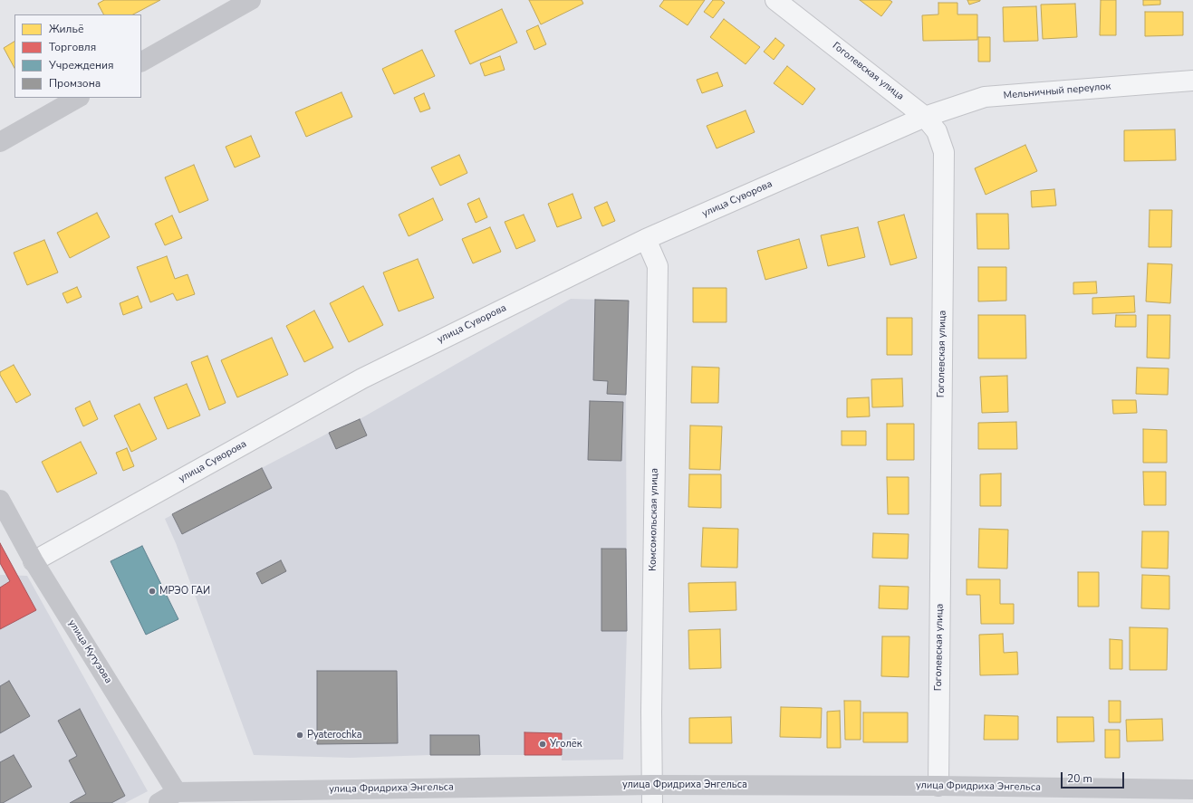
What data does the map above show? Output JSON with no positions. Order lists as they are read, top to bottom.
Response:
{
  "streets": {
    "main road": ["улица Кутузова", "улица Фридриха Энгельса"],
    "street": [
      "Гоголевская улица",
      "Мельничный переулок",
      "улица Суворова",
      "Комсомольская улица"
    ]
  },
  "crossings": [
    ["Гоголевская улица", "Мельничный переулок"],
    ["Гоголевская улица", "улица Суворова"],
    ["Гоголевская улица", "улица Фридриха Энгельса"],
    ["Мельничный переулок", "улица Суворова"],
    ["улица Суворова", "Комсомольская улица"],
    ["улица Суворова", "улица Кутузова"],
    ["Комсомольская улица", "улица Фридриха Энгельса"],
    ["улица Кутузова", "улица Фридриха Энгельса"]
  ],
  "places": ["МРЭО ГАИ", "Pyaterochka", "Уголёк"],
  "legend": [
    "Жильё",
    "Торговля",
    "Учреждения",
    "Промзона"
  ],
  "scale_bar": "20 m"
}
